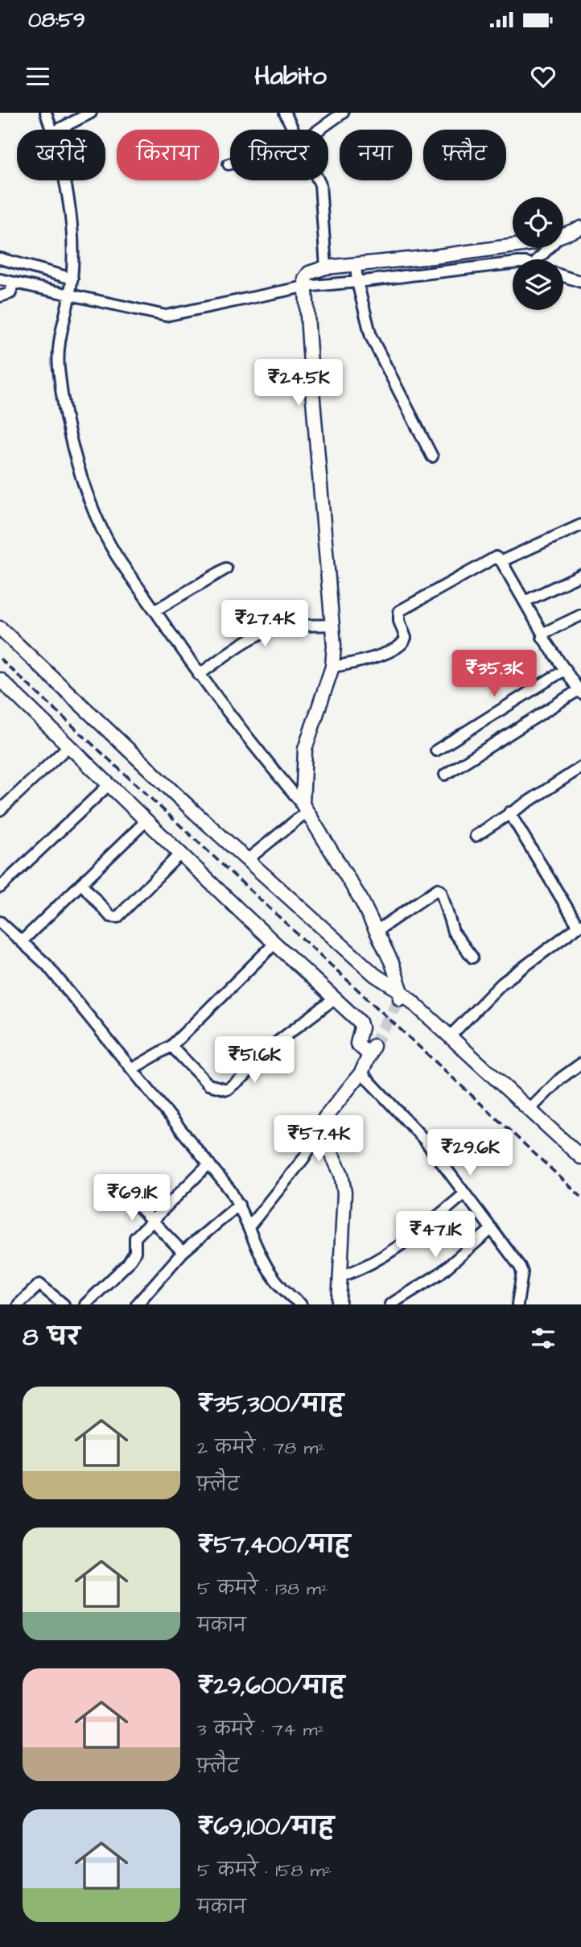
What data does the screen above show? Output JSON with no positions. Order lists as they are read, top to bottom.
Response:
{
  "page": {
    "status": "08:59",
    "header": "Habito",
    "chip": [
      "खरीदें",
      "किराया",
      "फ़िल्टर",
      "नया",
      "फ़्लैट"
    ],
    "price": [
      "₹24.5K",
      "₹27.4K",
      "₹35.3K",
      "₹51.6K",
      "₹57.4K",
      "₹29.6K",
      "₹69.1K",
      "₹47.1K"
    ],
    "heading": "8 घर",
    "list": [
      {
        "name": "₹35,300/माह",
        "note": "2 कमरे · 78 m² · फ़्लैट"
      },
      {
        "name": "₹57,400/माह",
        "note": "5 कमरे · 138 m² · मकान"
      },
      {
        "name": "₹29,600/माह",
        "note": "3 कमरे · 74 m² · फ़्लैट"
      },
      {
        "name": "₹69,100/माह",
        "note": "5 कमरे · 158 m² · मकान"
      }
    ]
  }
}
